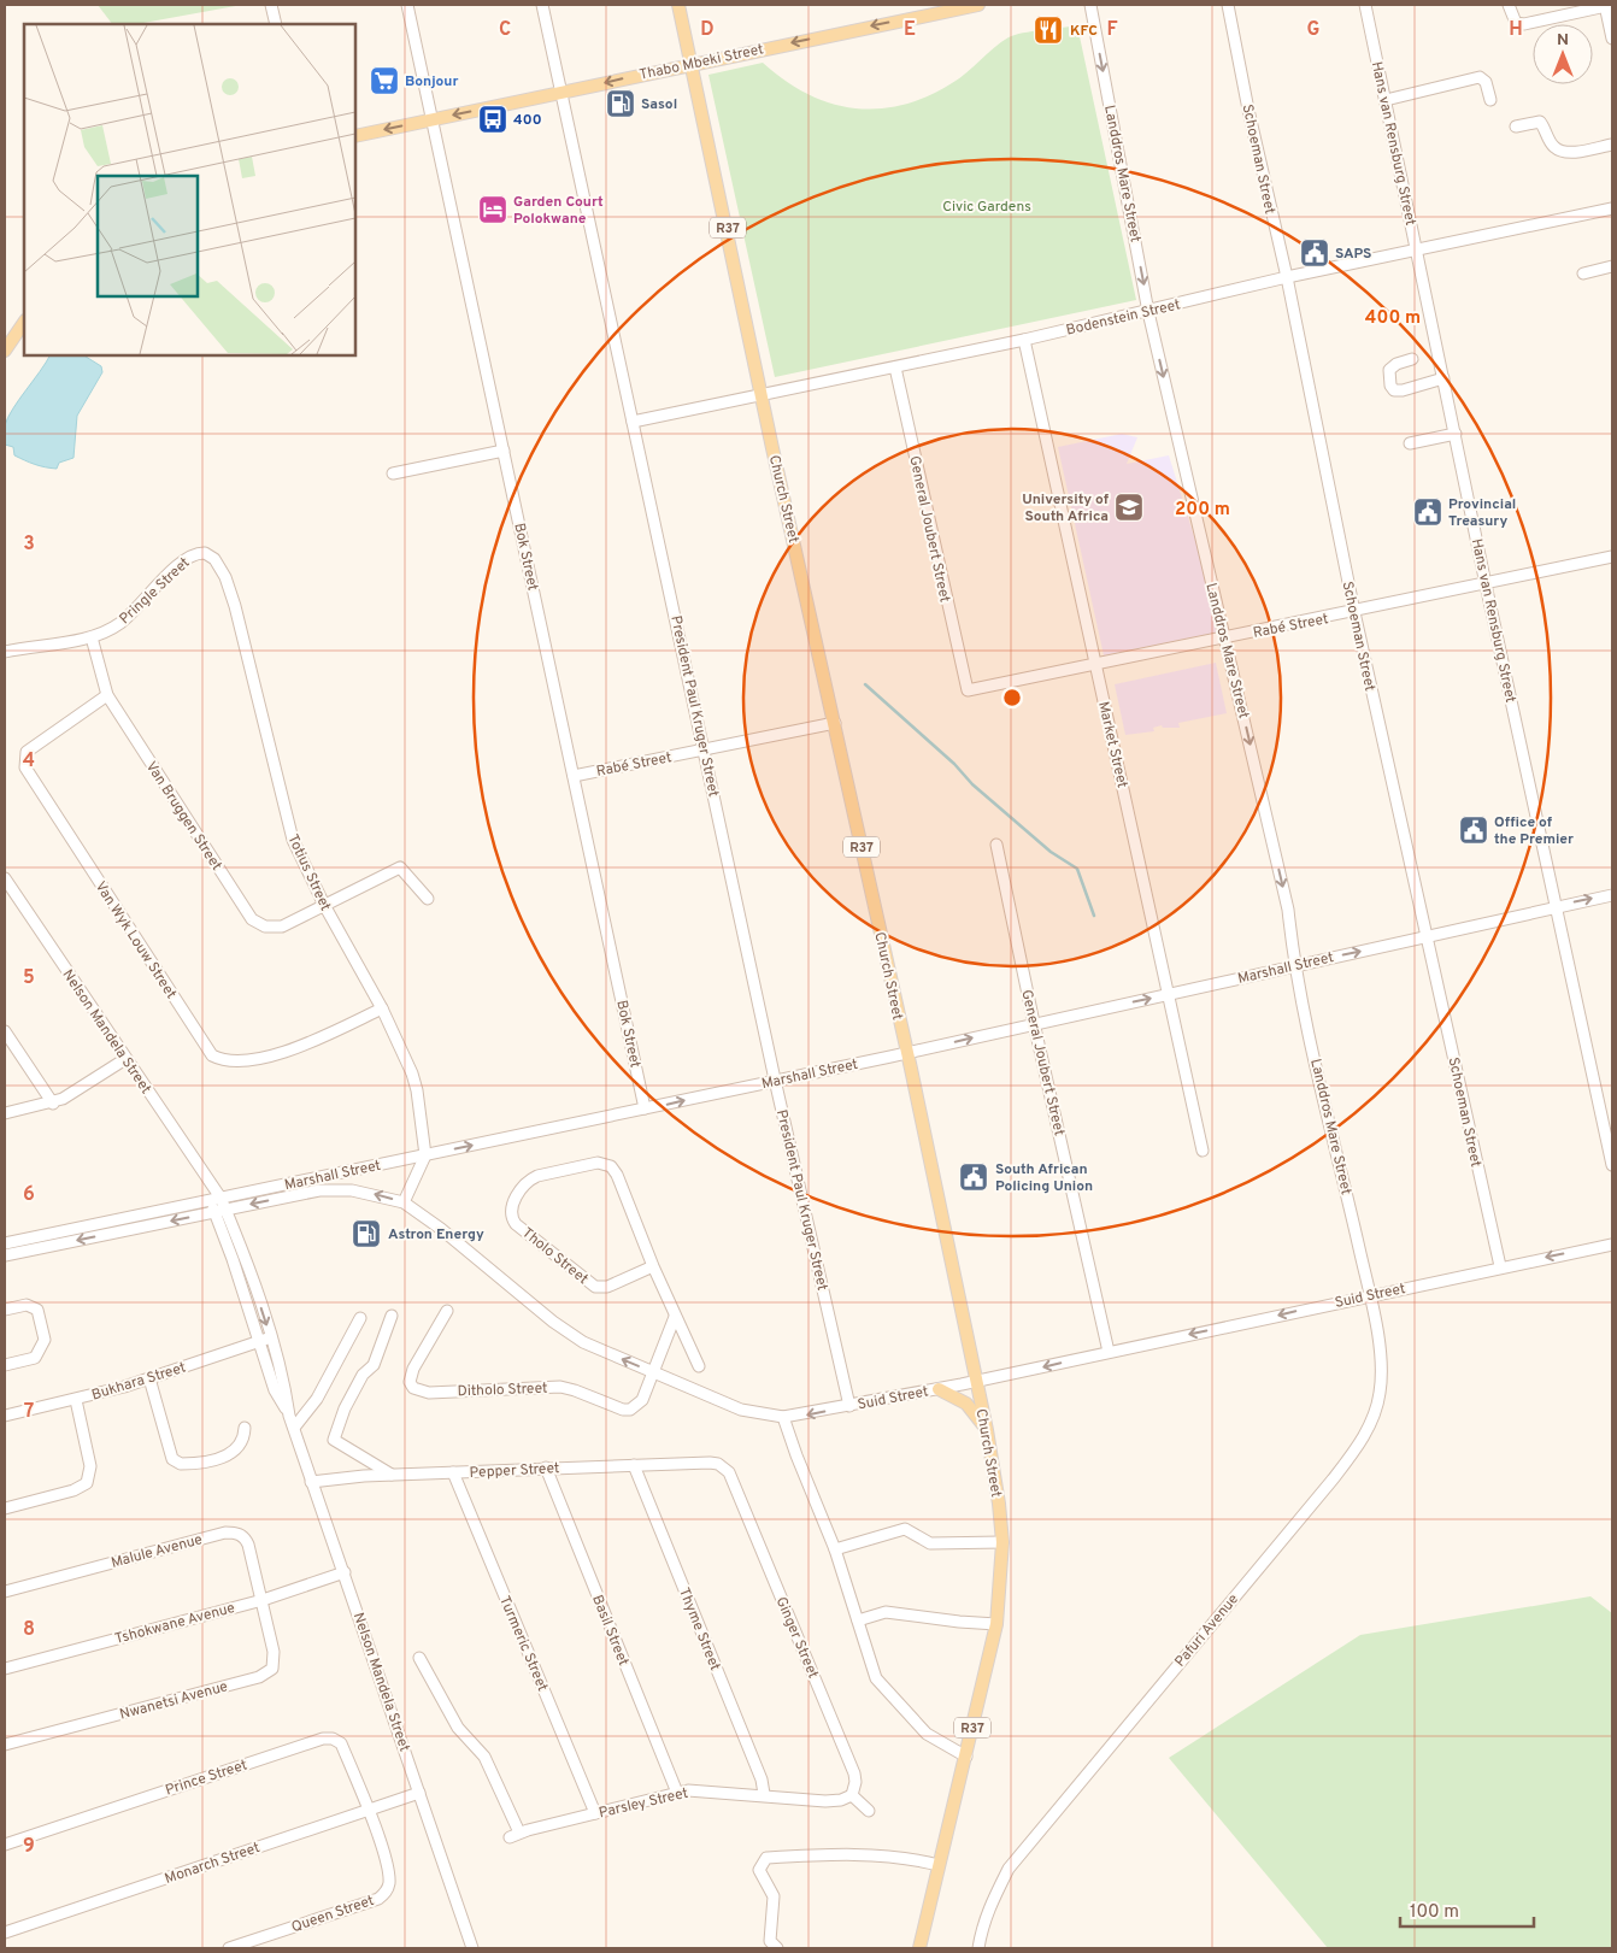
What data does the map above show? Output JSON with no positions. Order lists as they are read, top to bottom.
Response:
{
  "streets": {
    "main road": ["Thabo Mbeki Street", "R37", "Church Street"],
    "street": [
      "Hans van Rensburg Street",
      "Schoeman Street",
      "Landdros Mare Street",
      "Bodenstein Street",
      "General Joubert Street",
      "Bok Street",
      "Pringle Street",
      "Rabé Street",
      "President Paul Kruger Street",
      "Market Street",
      "Van Bruggen Street",
      "Totius Street",
      "Van Wyk Louw Street",
      "Marshall Street",
      "Nelson Mandela Street",
      "Tholo Street",
      "Suid Street",
      "Bukhara Street",
      "Ditholo Street",
      "Pepper Street",
      "Malule Avenue",
      "Tshokwane Avenue",
      "Thyme Street",
      "Basil Street",
      "Pafuri Avenue",
      "Ginger Street",
      "Turmeric Street",
      "Nwanetsi Avenue",
      "Prince Street",
      "Parsley Street",
      "Monarch Street",
      "Queen Street"
    ]
  },
  "crossings": [
    ["Thabo Mbeki Street", "Church Street"],
    ["Thabo Mbeki Street", "Bok Street"],
    ["Thabo Mbeki Street", "President Paul Kruger Street"],
    ["Hans van Rensburg Street", "Bodenstein Street"],
    ["Hans van Rensburg Street", "Rabé Street"],
    ["Hans van Rensburg Street", "Marshall Street"],
    ["Schoeman Street", "Bodenstein Street"],
    ["Schoeman Street", "Rabé Street"],
    ["Schoeman Street", "Marshall Street"],
    ["Schoeman Street", "Suid Street"],
    ["Landdros Mare Street", "Bodenstein Street"],
    ["Landdros Mare Street", "Rabé Street"],
    ["Landdros Mare Street", "Marshall Street"],
    ["Landdros Mare Street", "Suid Street"],
    ["Landdros Mare Street", "Pafuri Avenue"],
    ["Bodenstein Street", "Church Street"],
    ["Bodenstein Street", "General Joubert Street"],
    ["Bodenstein Street", "President Paul Kruger Street"],
    ["Bodenstein Street", "Market Street"],
    ["Church Street", "Rabé Street"],
    ["Church Street", "Marshall Street"],
    ["Church Street", "Suid Street"],
    ["General Joubert Street", "Rabé Street"],
    ["General Joubert Street", "Marshall Street"],
    ["General Joubert Street", "Suid Street"],
    ["Bok Street", "Rabé Street"],
    ["Bok Street", "Marshall Street"],
    ["Pringle Street", "Van Bruggen Street"],
    ["Pringle Street", "Totius Street"],
    ["Rabé Street", "President Paul Kruger Street"],
    ["Rabé Street", "Market Street"],
    ["President Paul Kruger Street", "Marshall Street"],
    ["President Paul Kruger Street", "Suid Street"],
    ["Market Street", "Marshall Street"],
    ["Van Bruggen Street", "Totius Street"],
    ["Van Bruggen Street", "Van Wyk Louw Street"],
    ["Totius Street", "Van Wyk Louw Street"],
    ["Totius Street", "Marshall Street"],
    ["Marshall Street", "Nelson Mandela Street"],
    ["Nelson Mandela Street", "Suid Street"],
    ["Nelson Mandela Street", "Bukhara Street"],
    ["Nelson Mandela Street", "Pepper Street"],
    ["Nelson Mandela Street", "Tshokwane Avenue"],
    ["Nelson Mandela Street", "Monarch Street"],
    ["Suid Street", "Ditholo Street"],
    ["Suid Street", "Pafuri Avenue"],
    ["Pepper Street", "Thyme Street"],
    ["Pepper Street", "Basil Street"],
    ["Pepper Street", "Ginger Street"],
    ["Pepper Street", "Turmeric Street"],
    ["Malule Avenue", "Tshokwane Avenue"],
    ["Malule Avenue", "Nwanetsi Avenue"],
    ["Tshokwane Avenue", "Nwanetsi Avenue"],
    ["Thyme Street", "Parsley Street"],
    ["Basil Street", "Parsley Street"],
    ["Ginger Street", "Parsley Street"],
    ["Turmeric Street", "Parsley Street"],
    ["Prince Street", "Monarch Street"],
    ["Prince Street", "Queen Street"],
    ["Monarch Street", "Queen Street"]
  ],
  "one_way": [
    "Thabo Mbeki Street",
    "Landdros Mare Street",
    "Marshall Street",
    "Suid Street"
  ],
  "parks": ["Civic Gardens"],
  "places": {
    "restaurant": ["KFC"],
    "supermarket": ["Bonjour"],
    "fuel station": ["Sasol", "Astron Energy"],
    "bus stop": ["400"],
    "hotel": ["Garden Court Polokwane"],
    "public building": [
      "SAPS",
      "Provincial Treasury",
      "Office of the Premier",
      "South African Policing Union"
    ],
    "school or university": ["University of South Africa"]
  },
  "scale_bar": "100 m",
  "north": "top",
  "grid": {
    "columns": [
      "C",
      "D",
      "E",
      "F",
      "G",
      "H"
    ],
    "rows": [
      "3",
      "4",
      "5",
      "6",
      "7",
      "8",
      "9"
    ]
  },
  "rings": ["400 m", "200 m"]
}
